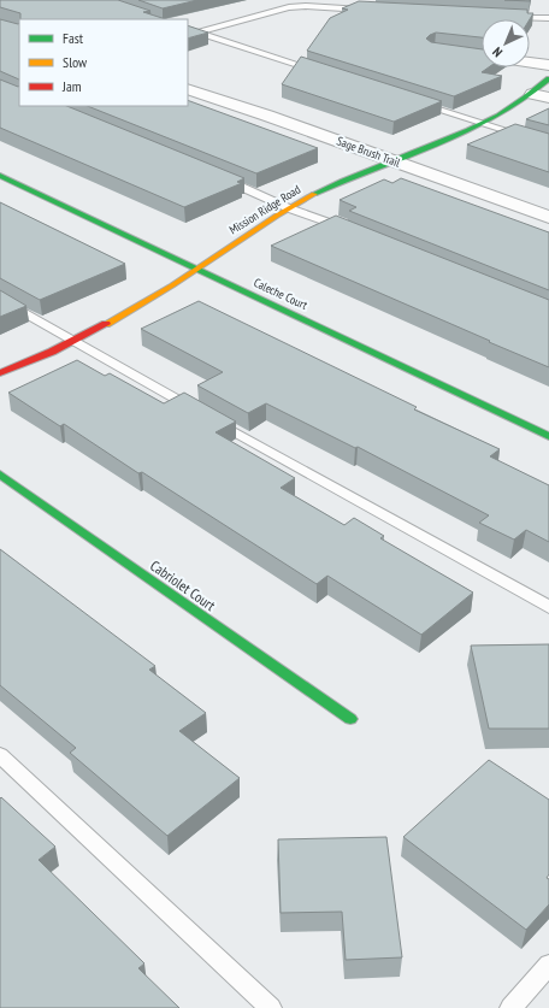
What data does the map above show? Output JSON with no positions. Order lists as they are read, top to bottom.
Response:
{
  "streets": {
    "street": [
      "Sage Brush Trail",
      "Mission Ridge Road",
      "Caleche Court",
      "Cabriolet Court"
    ]
  },
  "crossings": [
    ["Sage Brush Trail", "Mission Ridge Road"],
    ["Mission Ridge Road", "Caleche Court"]
  ],
  "legend": ["Fast", "Slow", "Jam"],
  "north": "bottom left"
}
